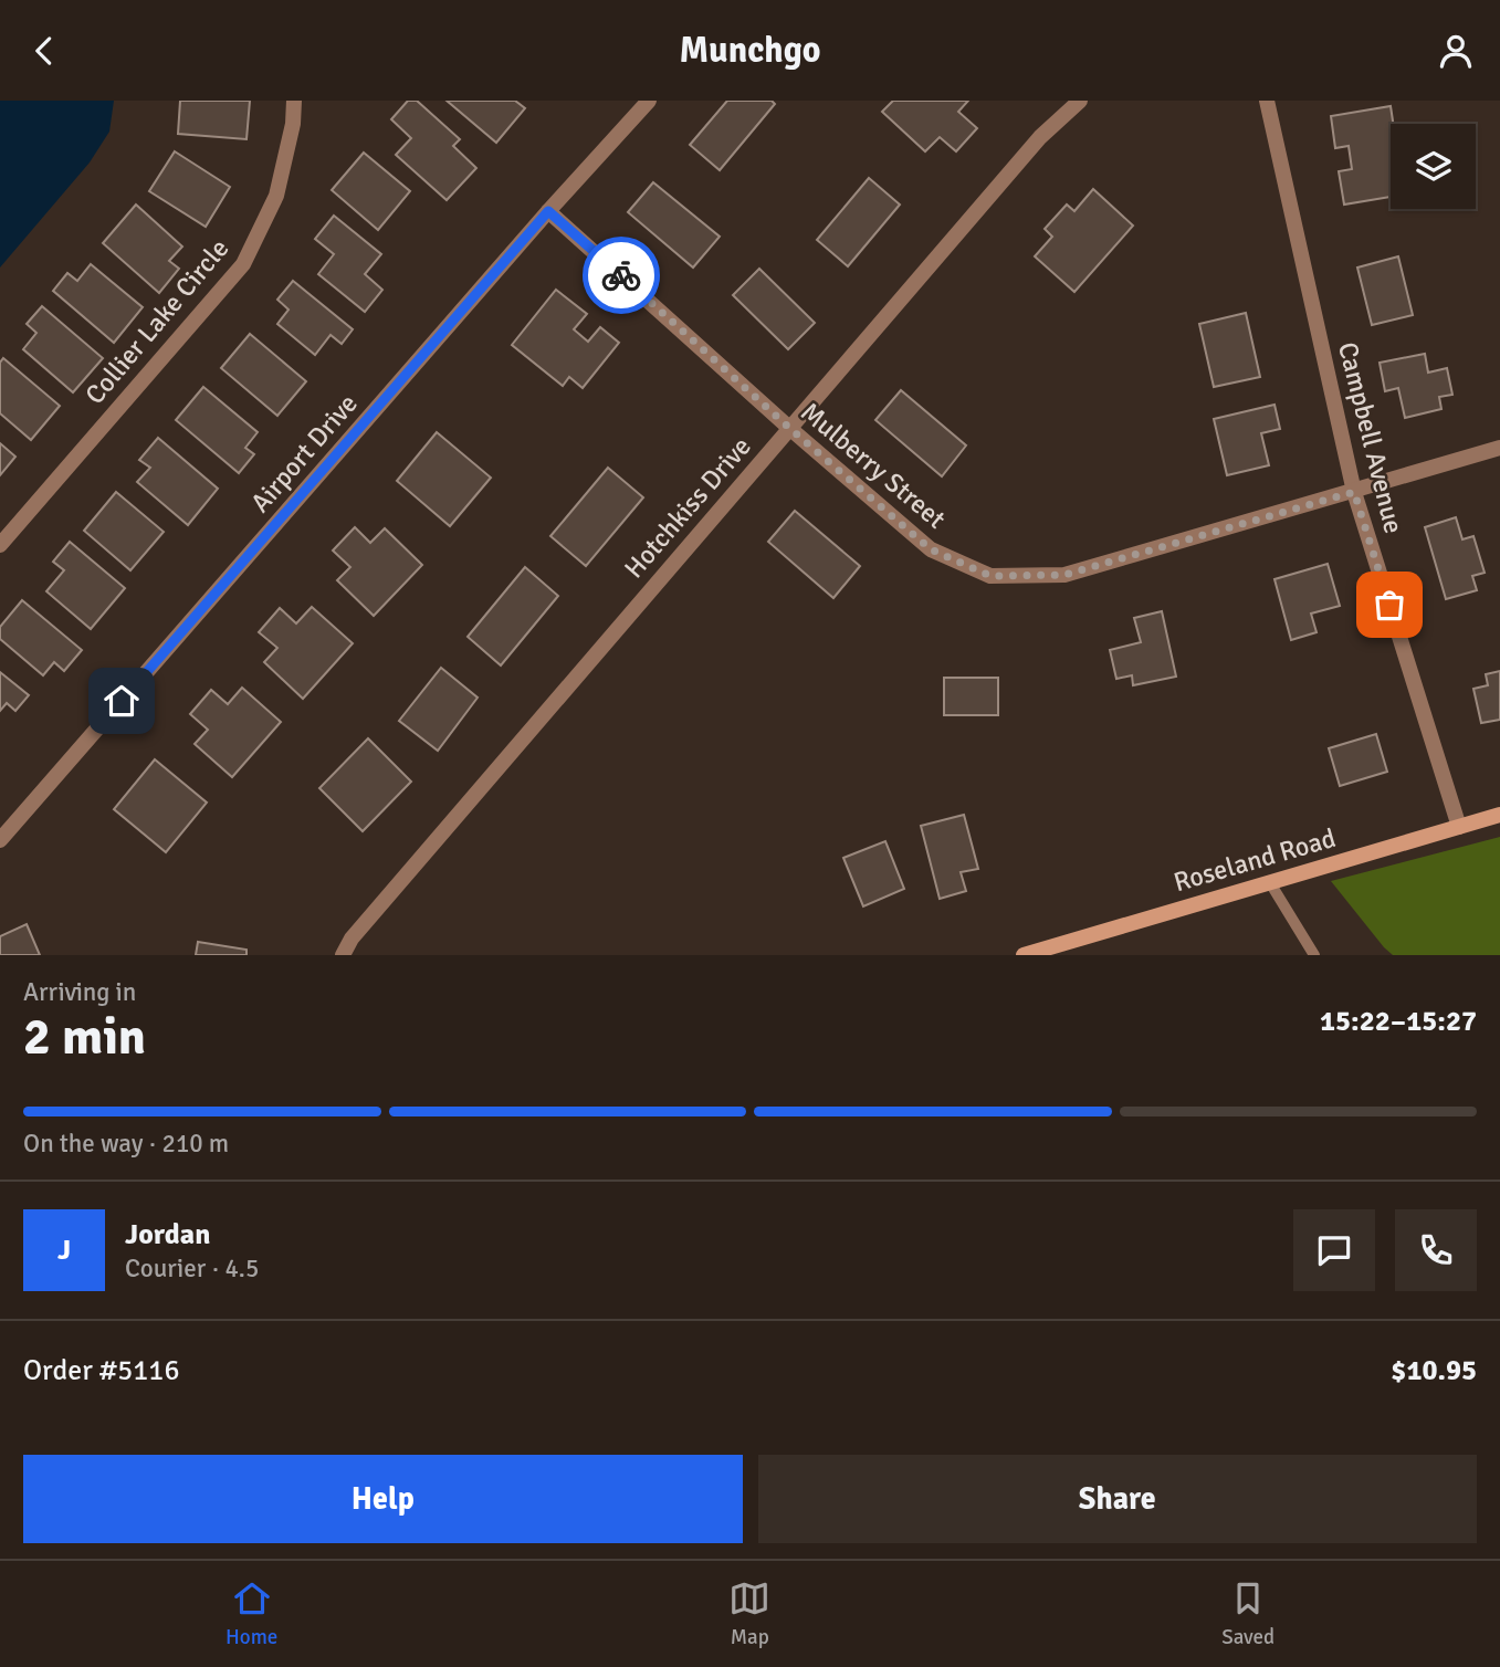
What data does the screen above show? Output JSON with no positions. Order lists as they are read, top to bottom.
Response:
{
  "streets": {
    "main road": ["Roseland Road"],
    "street": [
      "Collier Lake Circle",
      "Campbell Avenue",
      "Airport Drive",
      "Mulberry Street",
      "Hotchkiss Drive"
    ]
  },
  "crossings": [
    ["Campbell Avenue", "Mulberry Street"],
    ["Campbell Avenue", "Roseland Road"],
    ["Airport Drive", "Mulberry Street"],
    ["Mulberry Street", "Hotchkiss Drive"]
  ],
  "page": {
    "header": "Munchgo",
    "heading": ["2 min", "Arriving in", "15:22–15:27"],
    "panel": [
      "Jordan",
      "Courier · 4.5",
      "Order #5116",
      "$10.95"
    ],
    "bar": "On the way · 210 m",
    "round": "J",
    "buttons": ["Help", "Share"],
    "tabs": ["Home", "Map", "Saved"]
  }
}
